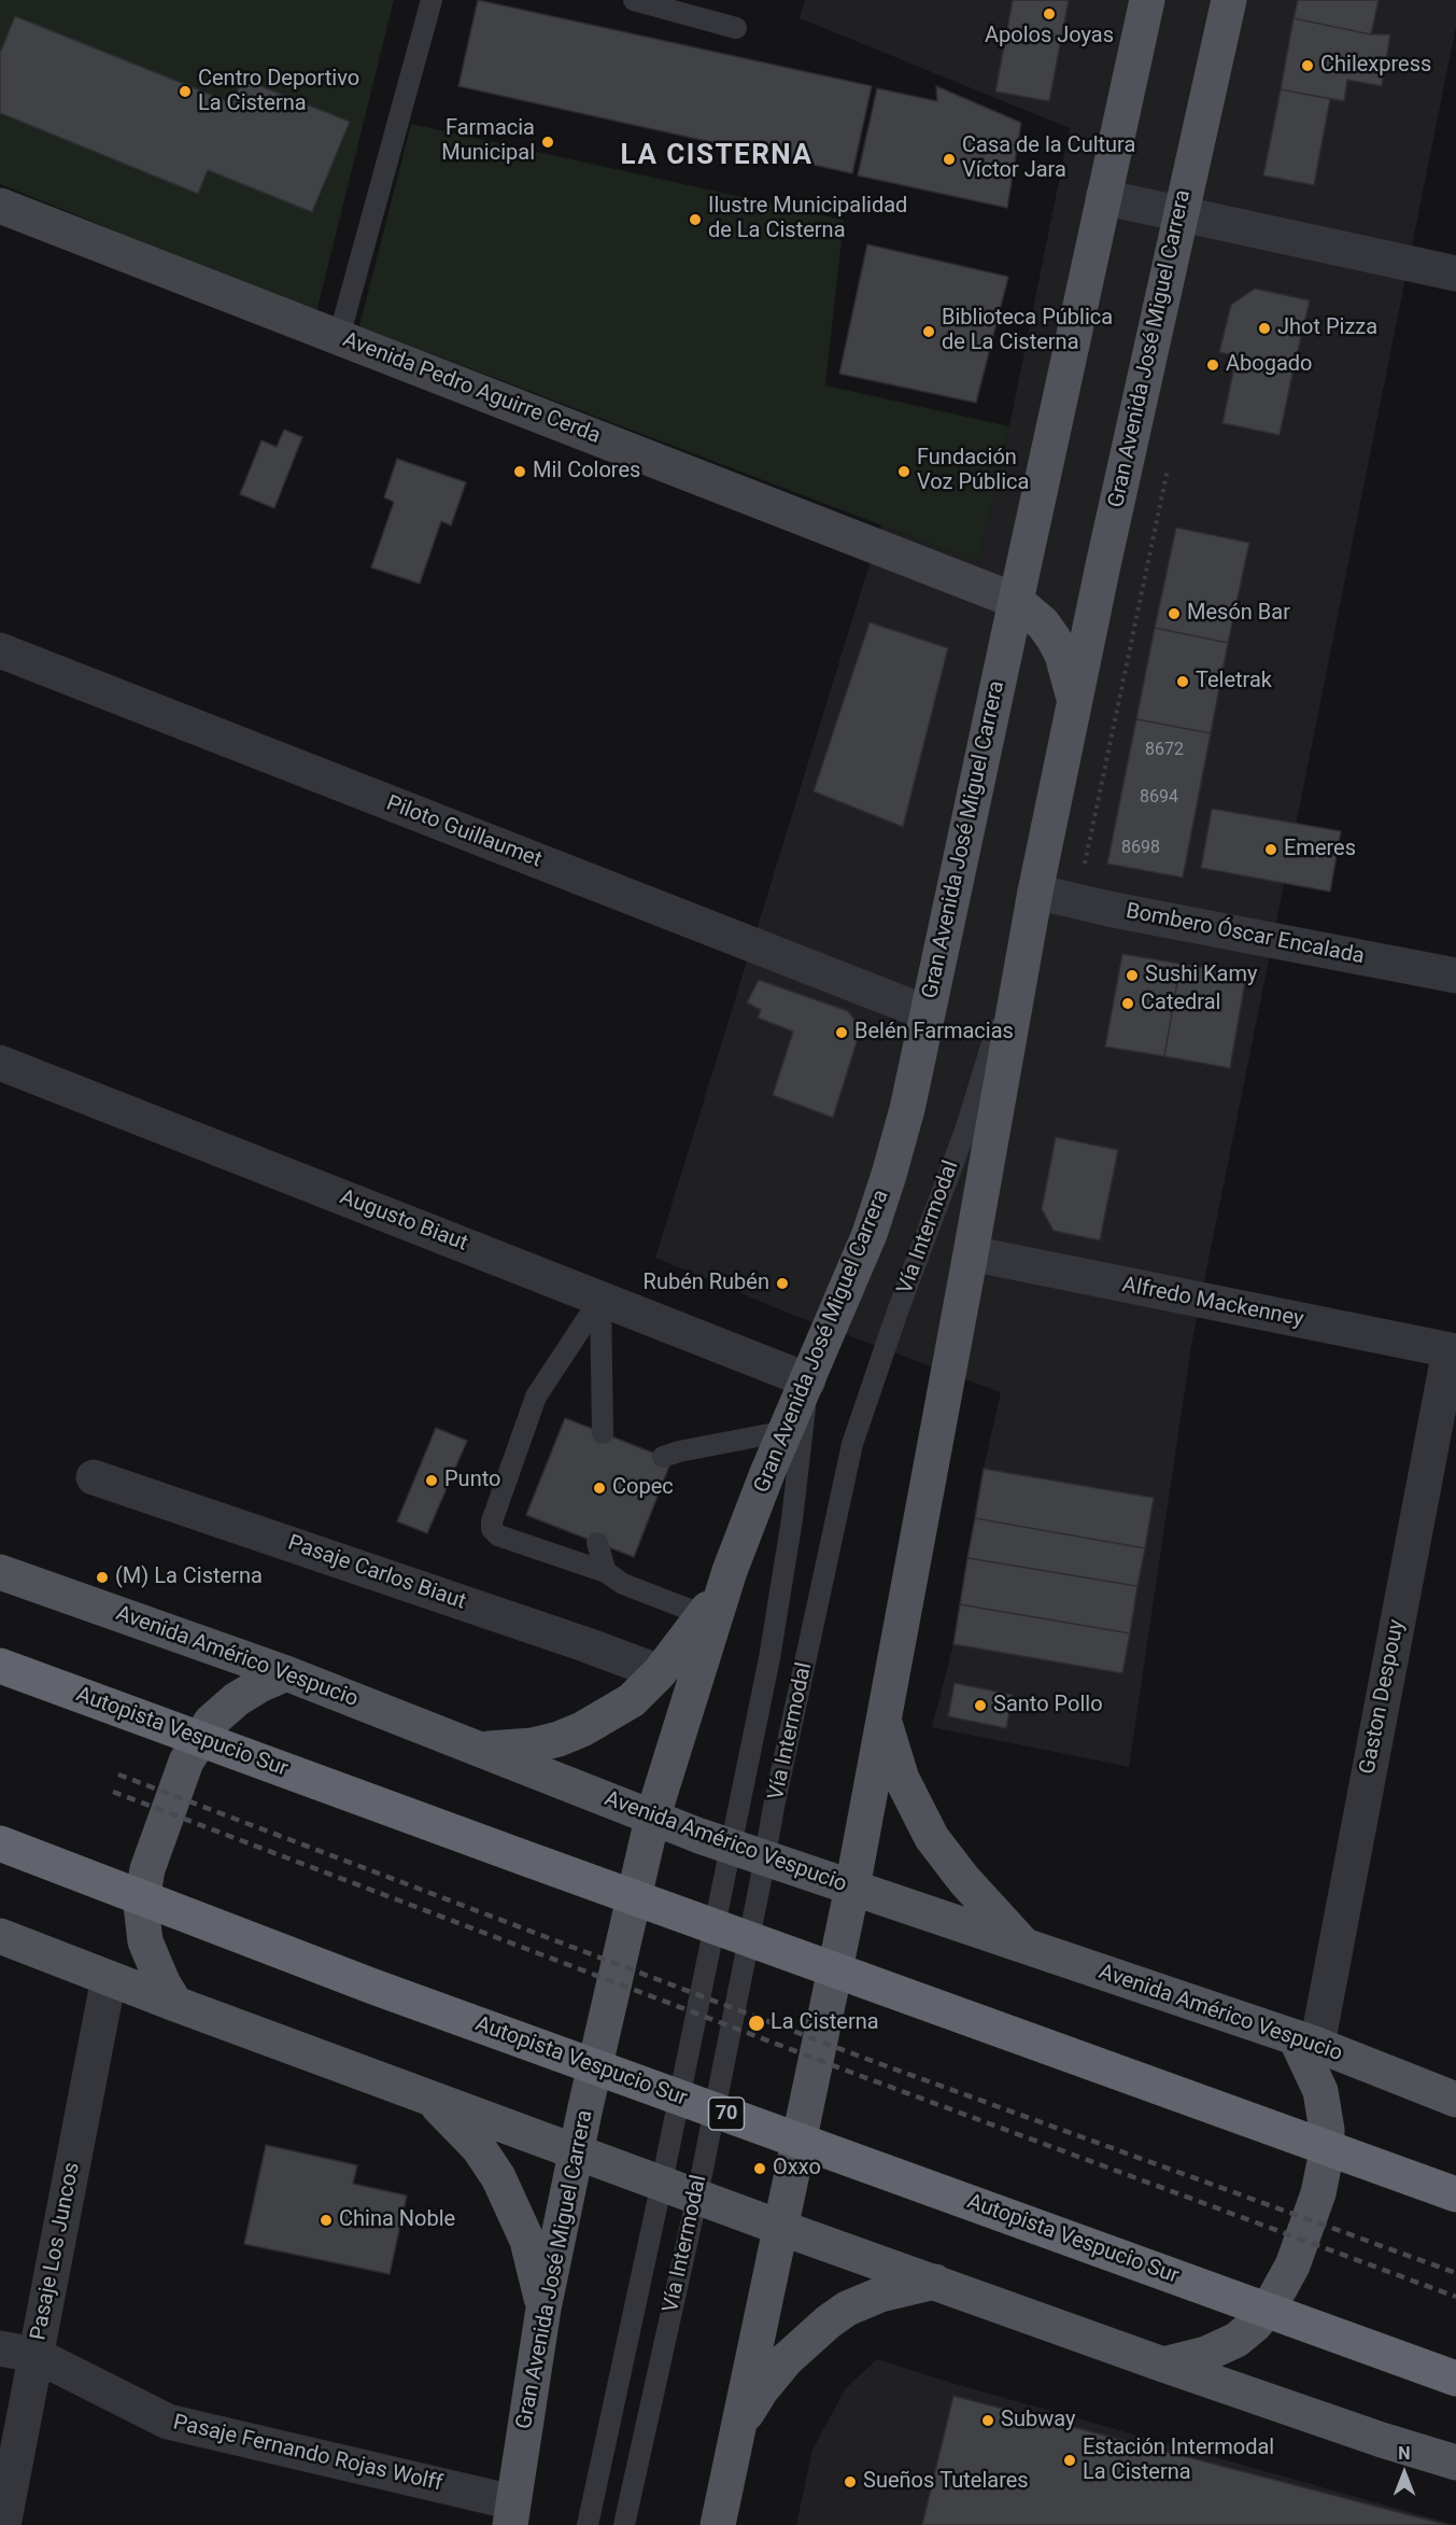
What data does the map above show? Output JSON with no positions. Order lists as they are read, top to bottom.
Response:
{
  "streets": {
    "highway": ["Autopista Vespucio Sur", "70"],
    "main road": ["Gran Avenida José Miguel Carrera", "Avenida Américo Vespucio"],
    "street": [
      "Avenida Pedro Aguirre Cerda",
      "Piloto Guillaumet",
      "Bombero Óscar Encalada",
      "Augusto Biaut",
      "Alfredo Mackenney",
      "Pasaje Carlos Biaut",
      "Gaston Despouy",
      "Pasaje Los Juncos",
      "Pasaje Fernando Rojas Wolff"
    ],
    "lane": ["Vía Intermodal"]
  },
  "crossings": [
    ["Gran Avenida José Miguel Carrera", "Avenida Pedro Aguirre Cerda"],
    ["Gran Avenida José Miguel Carrera", "Piloto Guillaumet"],
    ["Gran Avenida José Miguel Carrera", "Bombero Óscar Encalada"],
    ["Gran Avenida José Miguel Carrera", "Augusto Biaut"],
    ["Gran Avenida José Miguel Carrera", "Vía Intermodal"],
    ["Gran Avenida José Miguel Carrera", "Alfredo Mackenney"],
    ["Gran Avenida José Miguel Carrera", "Avenida Américo Vespucio"],
    ["Gran Avenida José Miguel Carrera", "Pasaje Fernando Rojas Wolff"],
    ["Augusto Biaut", "Vía Intermodal"],
    ["Vía Intermodal", "Avenida Américo Vespucio"],
    ["Alfredo Mackenney", "Gaston Despouy"],
    ["Avenida Américo Vespucio", "Gaston Despouy"],
    ["Pasaje Los Juncos", "Pasaje Fernando Rojas Wolff"]
  ],
  "districts": ["LA CISTERNA"],
  "places": [
    "Apolos Joyas",
    "Chilexpress",
    "Centro Deportivo La Cisterna",
    "Farmacia Municipal",
    "Casa de la Cultura Víctor Jara",
    "Ilustre Municipalidad de La Cisterna",
    "Jhot Pizza",
    "Biblioteca Pública de La Cisterna",
    "Abogado",
    "Mil Colores",
    "Fundación Voz Pública",
    "Mesón Bar",
    "Teletrak",
    "Emeres",
    "Sushi Kamy",
    "Catedral",
    "Belén Farmacias",
    "Rubén Rubén",
    "Punto",
    "Copec",
    "(M) La Cisterna",
    "Santo Pollo",
    "La Cisterna",
    "Oxxo",
    "China Noble",
    "Subway",
    "Estación Intermodal La Cisterna",
    "Sueños Tutelares"
  ],
  "house_numbers": ["8672", "8694", "8698"],
  "north": "top"
}
